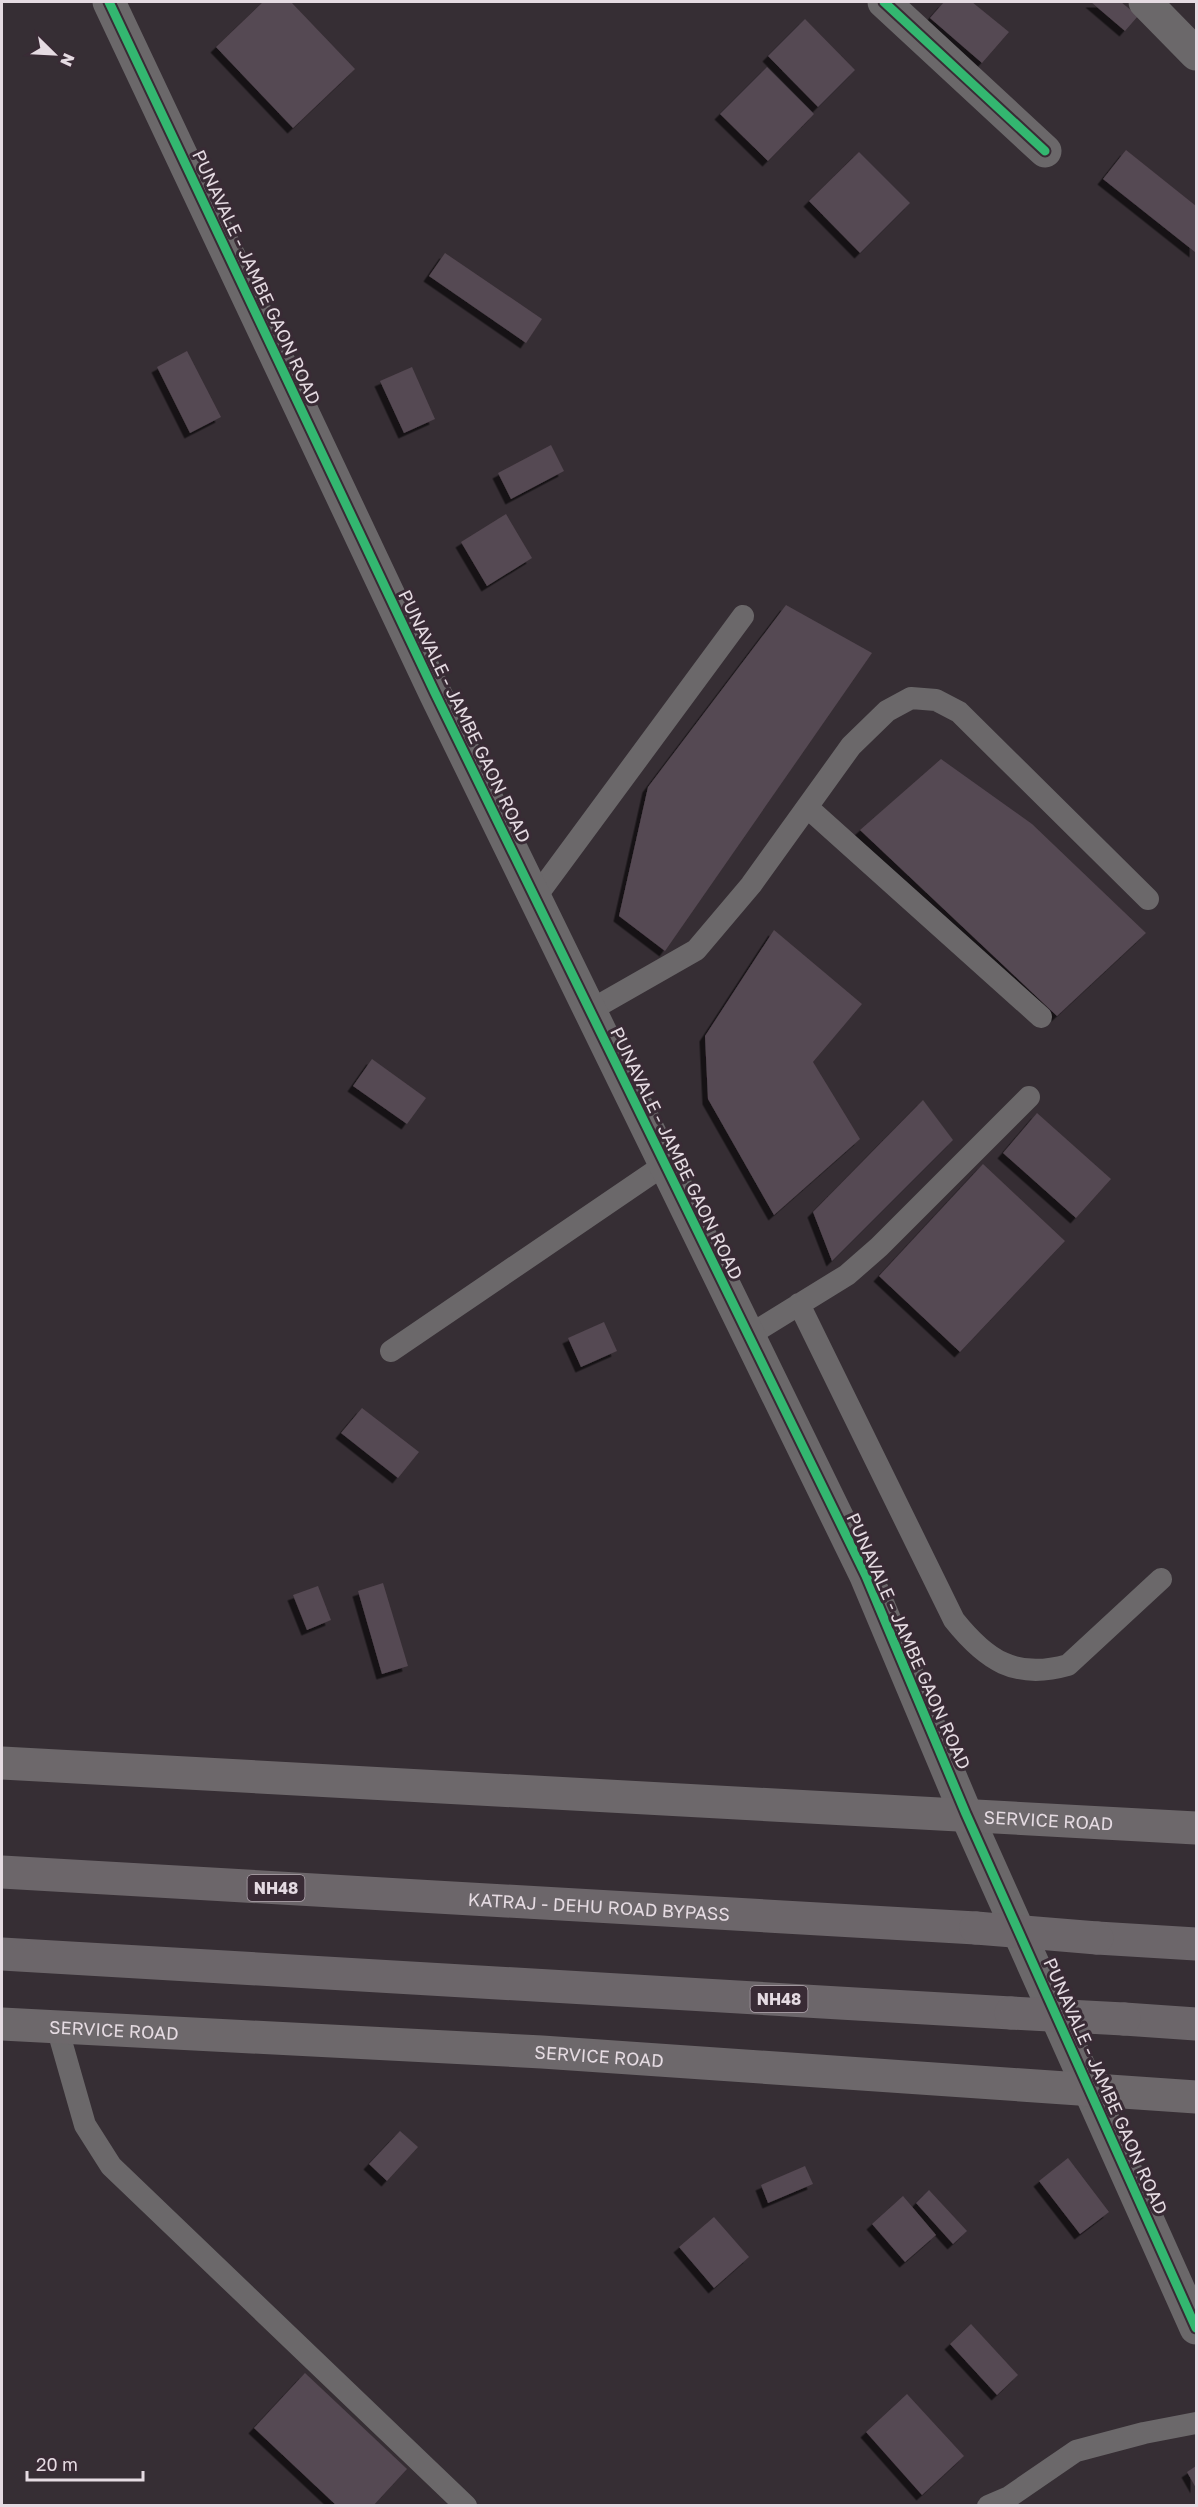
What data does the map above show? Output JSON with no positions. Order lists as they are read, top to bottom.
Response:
{
  "streets": {
    "highway": ["NH48", "KATRAJ - DEHU ROAD BYPASS"],
    "main road": ["SERVICE ROAD"],
    "street": ["PUNAVALE - JAMBE GAON ROAD"]
  },
  "crossings": [
    ["PUNAVALE - JAMBE GAON ROAD", "SERVICE ROAD"]
  ],
  "scale_bar": "20 m",
  "north": "bottom right"
}
